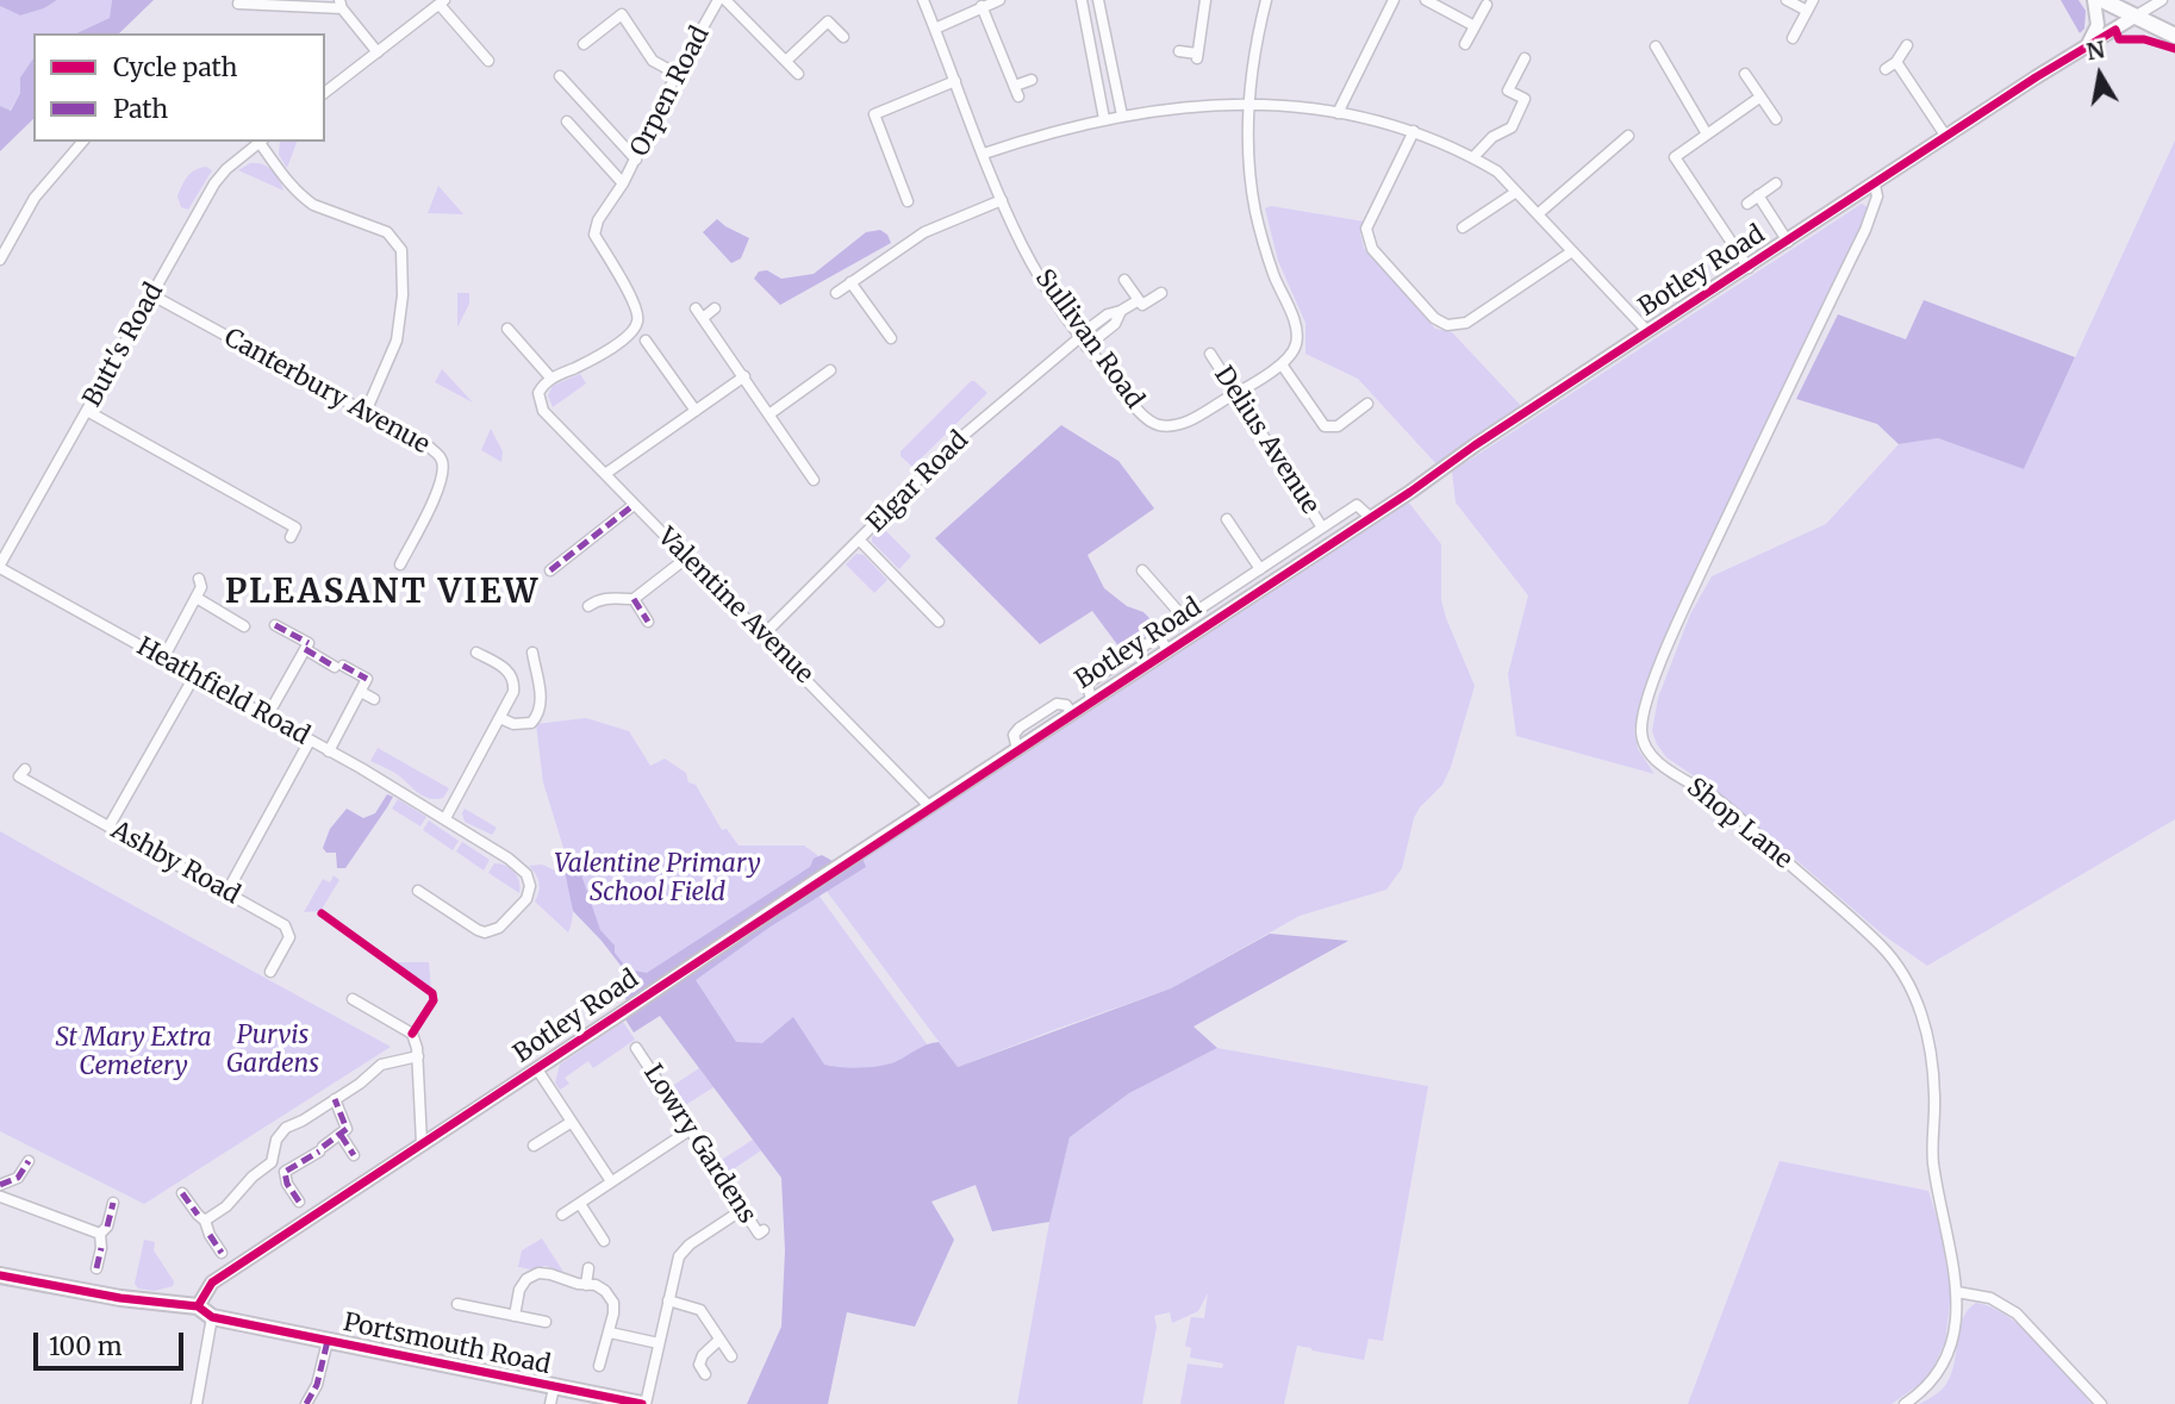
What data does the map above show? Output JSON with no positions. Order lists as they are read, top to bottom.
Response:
{
  "streets": {
    "main road": ["Botley Road", "Portsmouth Road"],
    "street": [
      "Orpen Road",
      "Sullivan Road",
      "Butt's Road",
      "Canterbury Avenue",
      "Delius Avenue",
      "Elgar Road",
      "Valentine Avenue",
      "Heathfield Road",
      "Shop Lane",
      "Ashby Road",
      "Lowry Gardens"
    ]
  },
  "crossings": [
    ["Orpen Road", "Valentine Avenue"],
    ["Botley Road", "Valentine Avenue"],
    ["Botley Road", "Shop Lane"],
    ["Botley Road", "Portsmouth Road"],
    ["Sullivan Road", "Delius Avenue"],
    ["Sullivan Road", "Elgar Road"],
    ["Butt's Road", "Canterbury Avenue"],
    ["Butt's Road", "Heathfield Road"],
    ["Elgar Road", "Valentine Avenue"]
  ],
  "districts": ["PLEASANT VIEW"],
  "parks": ["Valentine Primary School Field", "Purvis Gardens", "St Mary Extra Cemetery"],
  "legend": ["Cycle path", "Path"],
  "scale_bar": "100 m",
  "north": "top"
}
